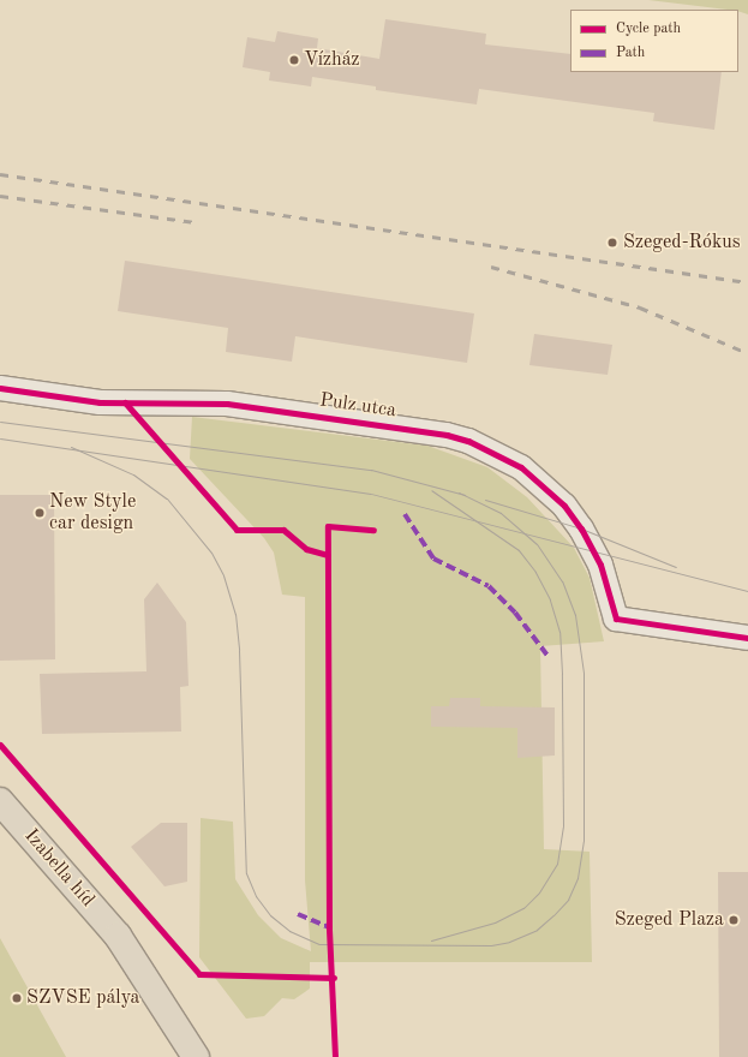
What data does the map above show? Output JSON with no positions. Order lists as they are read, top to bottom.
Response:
{
  "streets": {
    "main road": ["Izabella híd"],
    "street": ["Pulz utca"]
  },
  "places": [
    "Vízház",
    "Szeged-Rókus",
    "New Style car design",
    "Szeged Plaza",
    "SZVSE pálya"
  ],
  "legend": ["Cycle path", "Path"]
}
